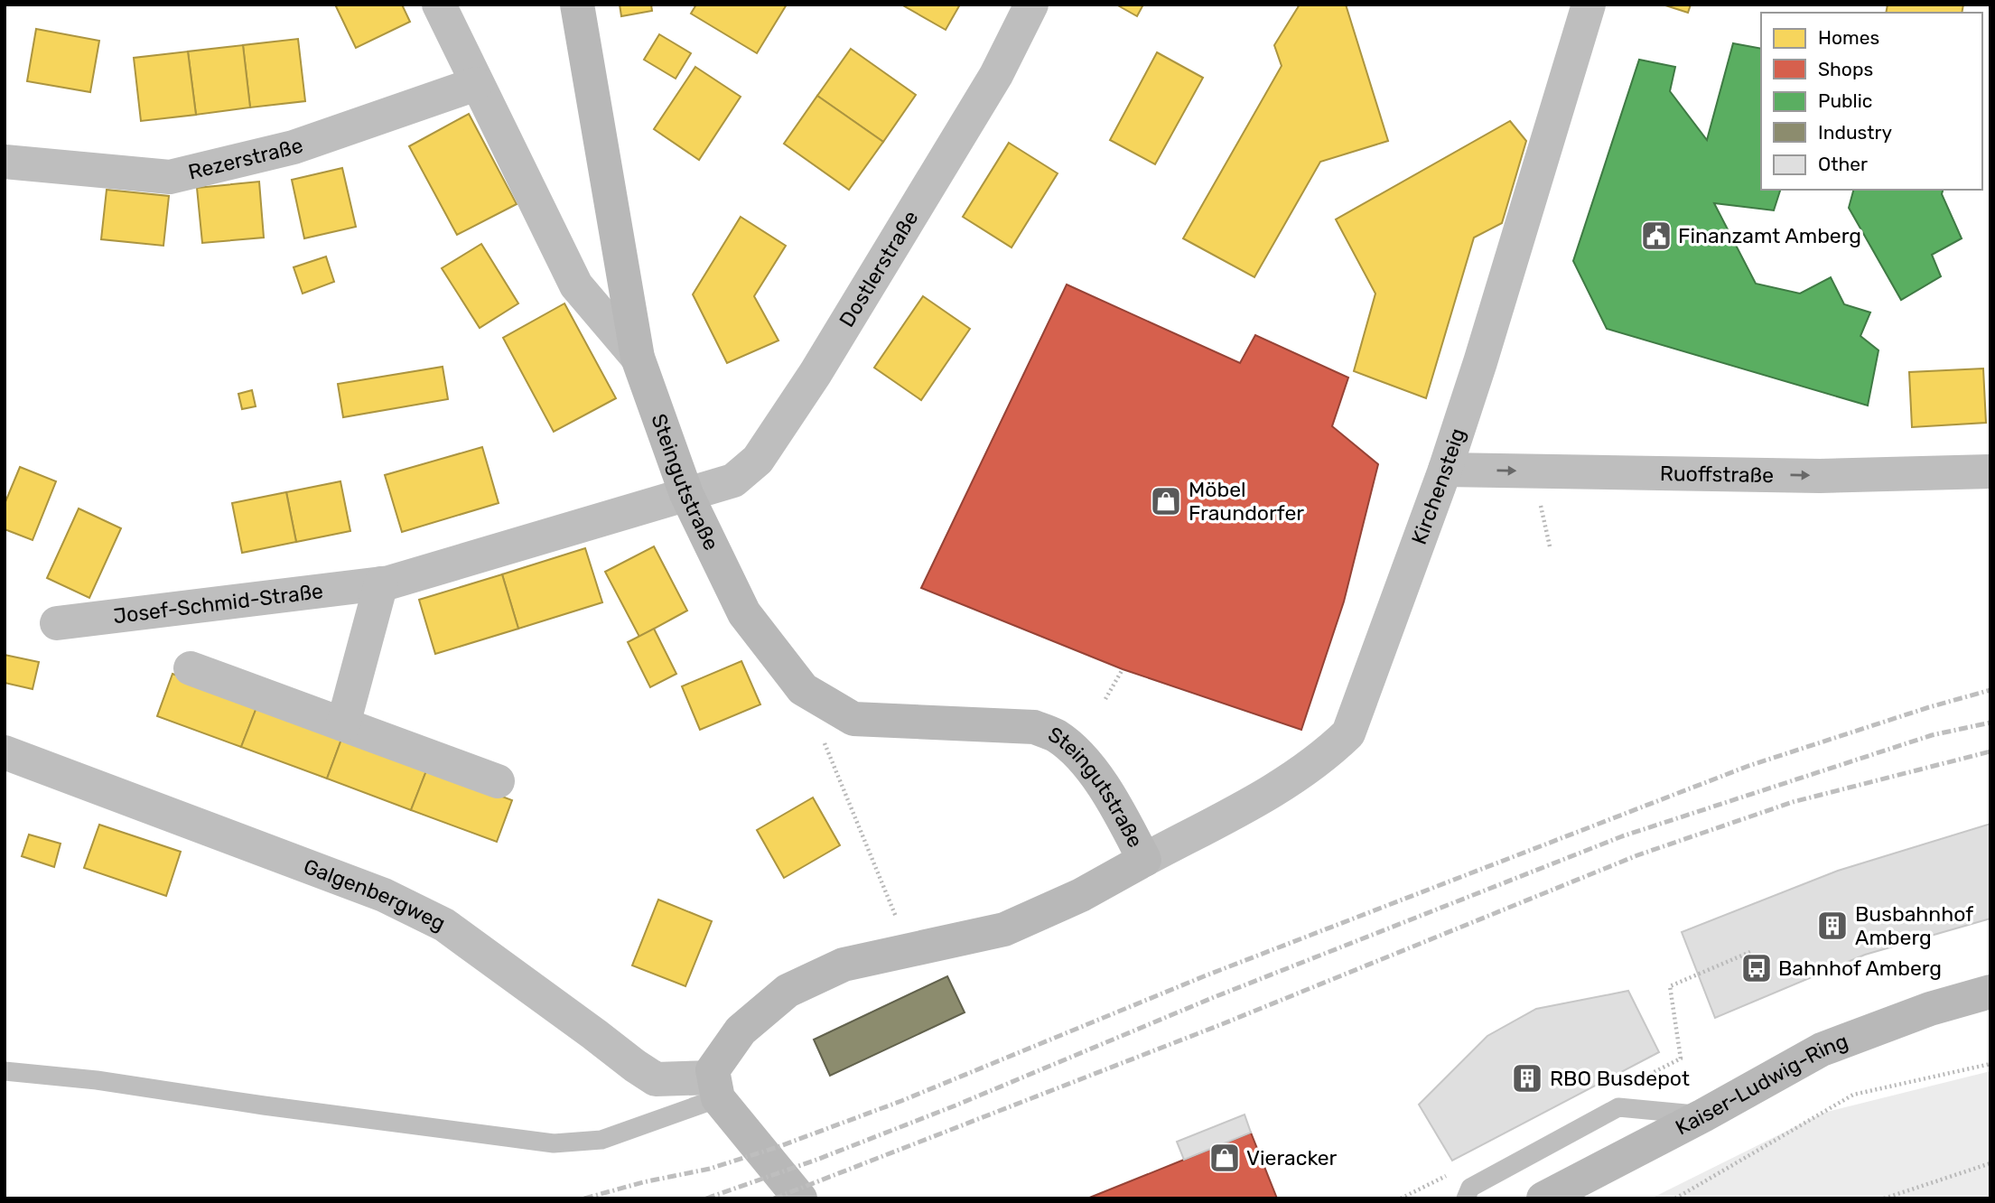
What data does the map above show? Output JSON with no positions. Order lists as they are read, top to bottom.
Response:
{
  "streets": {
    "street": [
      "Rezerstraße",
      "Dostlerstraße",
      "Ruoffstraße",
      "Steingutstraße",
      "Kirchensteig",
      "Josef-Schmid-Straße",
      "Galgenbergweg",
      "Kaiser-Ludwig-Ring"
    ]
  },
  "crossings": [
    ["Rezerstraße", "Steingutstraße"],
    ["Dostlerstraße", "Steingutstraße"],
    ["Dostlerstraße", "Josef-Schmid-Straße"],
    ["Ruoffstraße", "Kirchensteig"],
    ["Steingutstraße", "Kirchensteig"],
    ["Steingutstraße", "Josef-Schmid-Straße"],
    ["Steingutstraße", "Galgenbergweg"]
  ],
  "one_way": ["Ruoffstraße"],
  "places": {
    "public building": ["Finanzamt Amberg"],
    "shop": ["Möbel Fraundorfer", "Vieracker"],
    "building": ["Busbahnhof Amberg", "RBO Busdepot"],
    "bus stop": ["Bahnhof Amberg"]
  },
  "legend": [
    "Homes",
    "Shops",
    "Public",
    "Industry",
    "Other"
  ]
}
